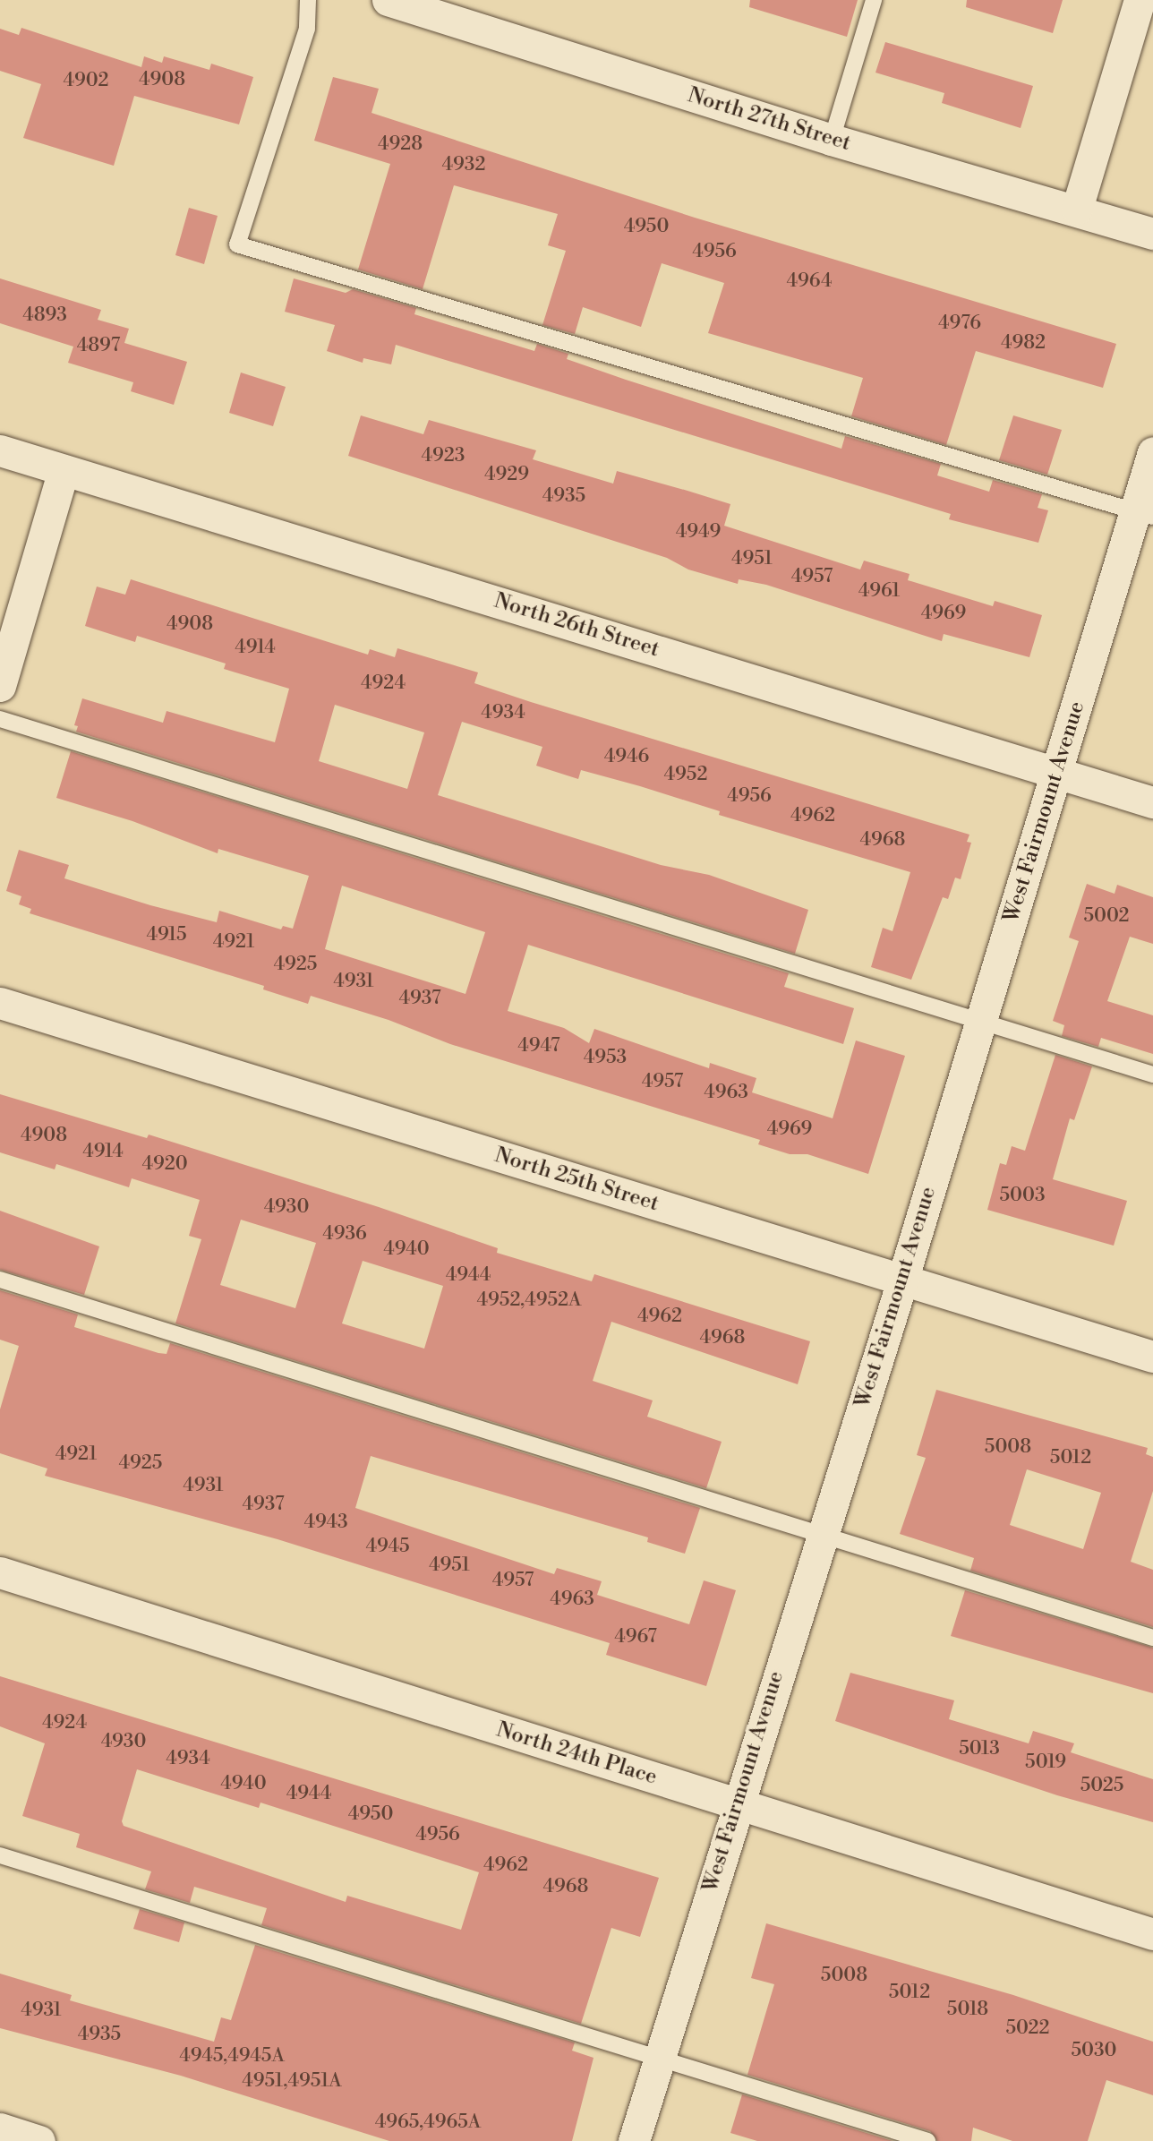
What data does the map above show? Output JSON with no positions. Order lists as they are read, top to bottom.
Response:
{
  "streets": {
    "street": [
      "North 27th Street",
      "North 26th Street",
      "West Fairmount Avenue",
      "North 25th Street",
      "North 24th Place"
    ]
  },
  "crossings": [
    ["North 26th Street", "West Fairmount Avenue"],
    ["West Fairmount Avenue", "North 25th Street"],
    ["West Fairmount Avenue", "North 24th Place"]
  ],
  "house_numbers": [
    "4908",
    "4902",
    "4928",
    "4932",
    "4950",
    "4956",
    "4964",
    "4893",
    "4976",
    "4982",
    "4897",
    "4923",
    "4929",
    "4935",
    "4949",
    "4951",
    "4957",
    "4961",
    "4969",
    "4908",
    "4914",
    "4924",
    "4934",
    "4946",
    "4952",
    "4956",
    "4962",
    "4968",
    "5002",
    "4915",
    "4921",
    "4925",
    "4931",
    "4937",
    "4947",
    "4953",
    "4957",
    "4963",
    "4969",
    "4908",
    "4914",
    "4920",
    "5003",
    "4930",
    "4936",
    "4940",
    "4944",
    "4952,4952A",
    "4962",
    "4968",
    "5008",
    "4921",
    "5012",
    "4925",
    "4931",
    "4937",
    "4943",
    "4945",
    "4951",
    "4957",
    "4963",
    "4967",
    "4924",
    "4930",
    "5013",
    "4934",
    "5019",
    "4940",
    "5025",
    "4944",
    "4950",
    "4956",
    "4962",
    "4968",
    "5008",
    "5012",
    "5018",
    "4931",
    "5022",
    "4935",
    "5030",
    "4945,4945A",
    "4951,4951A",
    "4965,4965A"
  ]
}
